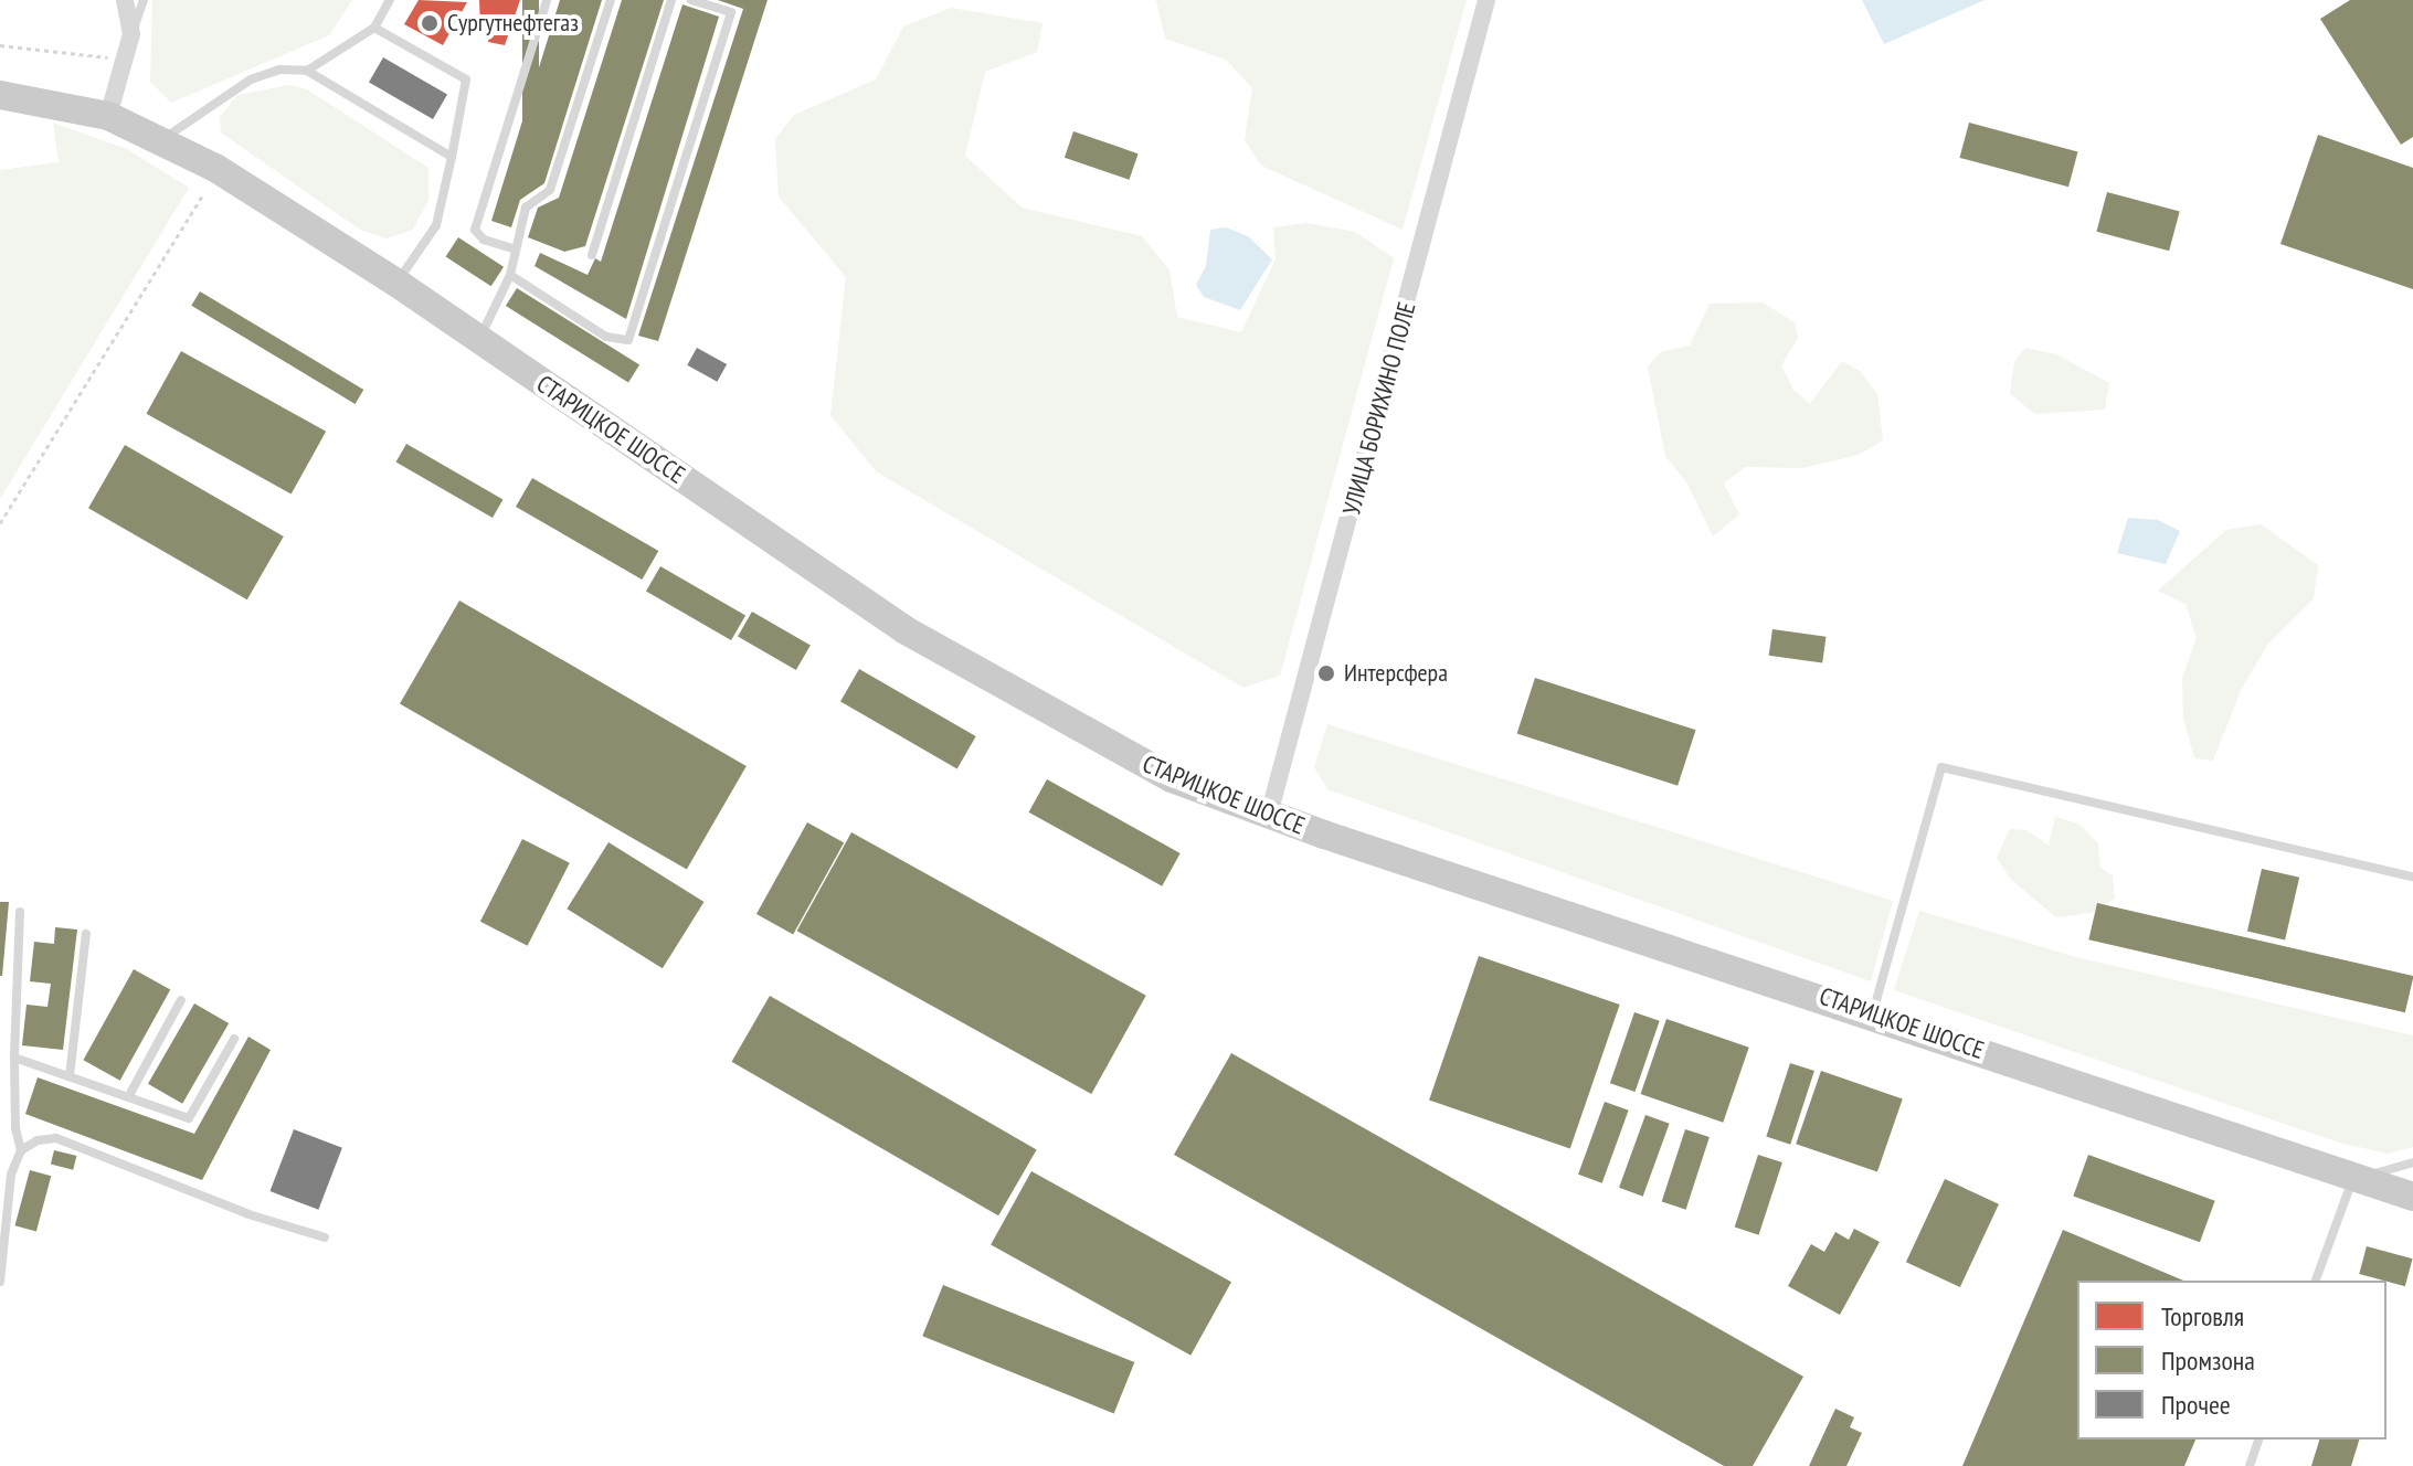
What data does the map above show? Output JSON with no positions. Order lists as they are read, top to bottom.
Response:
{
  "streets": {
    "main road": ["СТАРИЦКОЕ ШОССЕ"],
    "street": ["УЛИЦА БОРИХИНО ПОЛЕ"]
  },
  "crossings": [
    ["УЛИЦА БОРИХИНО ПОЛЕ", "СТАРИЦКОЕ ШОССЕ"]
  ],
  "places": ["Сургутнефтегаз", "Интерсфера"],
  "legend": ["Торговля", "Промзона", "Прочее"]
}
